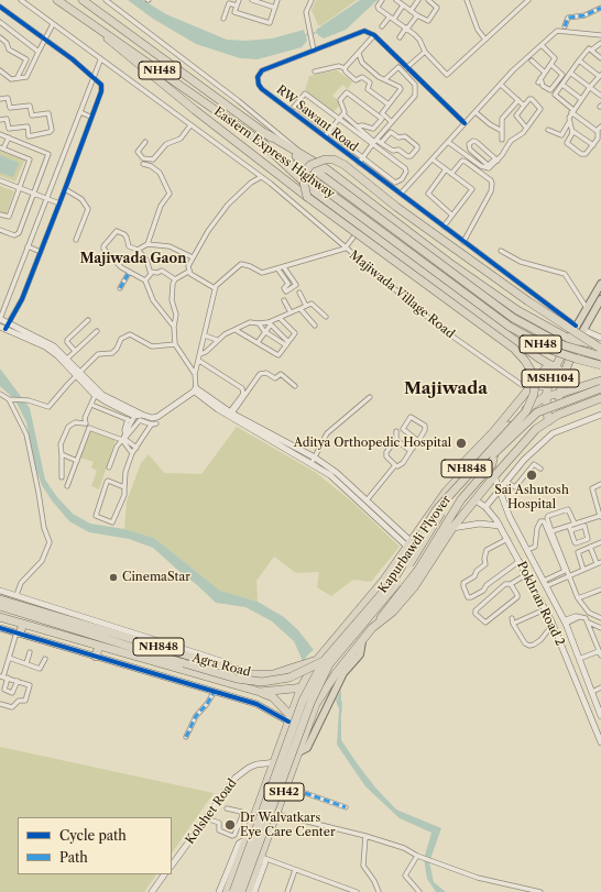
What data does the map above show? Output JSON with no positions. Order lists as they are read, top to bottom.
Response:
{
  "streets": {
    "highway": [
      "NH48",
      "Eastern Express Highway",
      "MSH104",
      "NH848",
      "Kapurbawdi Flyover",
      "Agra Road",
      "SH42"
    ],
    "street": [
      "RW Sawant Road",
      "Majiwada Village Road",
      "Pokhran Road 2",
      "Kolshet Road"
    ]
  },
  "crossings": [
    ["NH48", "Eastern Express Highway"],
    ["Eastern Express Highway", "Kapurbawdi Flyover"],
    ["Majiwada Village Road", "MSH104"],
    ["Majiwada Village Road", "NH848"],
    ["MSH104", "NH848"],
    ["NH848", "Kapurbawdi Flyover"],
    ["NH848", "Pokhran Road 2"],
    ["NH848", "Agra Road"],
    ["NH848", "SH42"],
    ["Kapurbawdi Flyover", "Agra Road"],
    ["Kapurbawdi Flyover", "SH42"],
    ["Agra Road", "SH42"],
    ["SH42", "Kolshet Road"]
  ],
  "districts": ["Majiwada Gaon", "Majiwada"],
  "places": [
    "Aditya Orthopedic Hospital",
    "Sai Ashutosh Hospital",
    "CinemaStar",
    "Dr Walvatkars Eye Care Center"
  ],
  "legend": ["Cycle path", "Path"]
}
